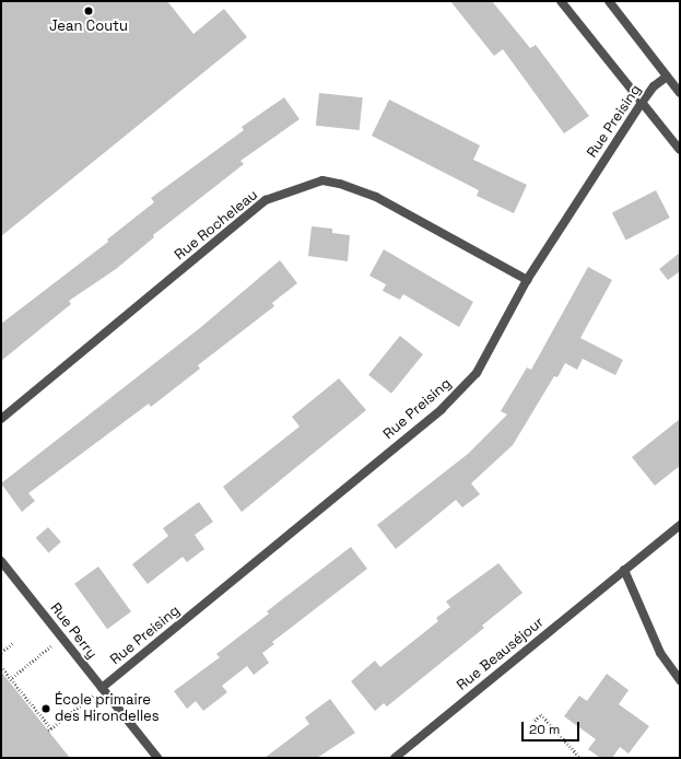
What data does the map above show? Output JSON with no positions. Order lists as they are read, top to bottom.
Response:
{
  "streets": {
    "street": [
      "Rue Preising",
      "Rue Rocheleau",
      "Rue Perry",
      "Rue Beauséjour"
    ]
  },
  "crossings": [
    ["Rue Preising", "Rue Rocheleau"],
    ["Rue Preising", "Rue Perry"]
  ],
  "places": ["Jean Coutu", "École primaire des Hirondelles"],
  "scale_bar": "20 m"
}
